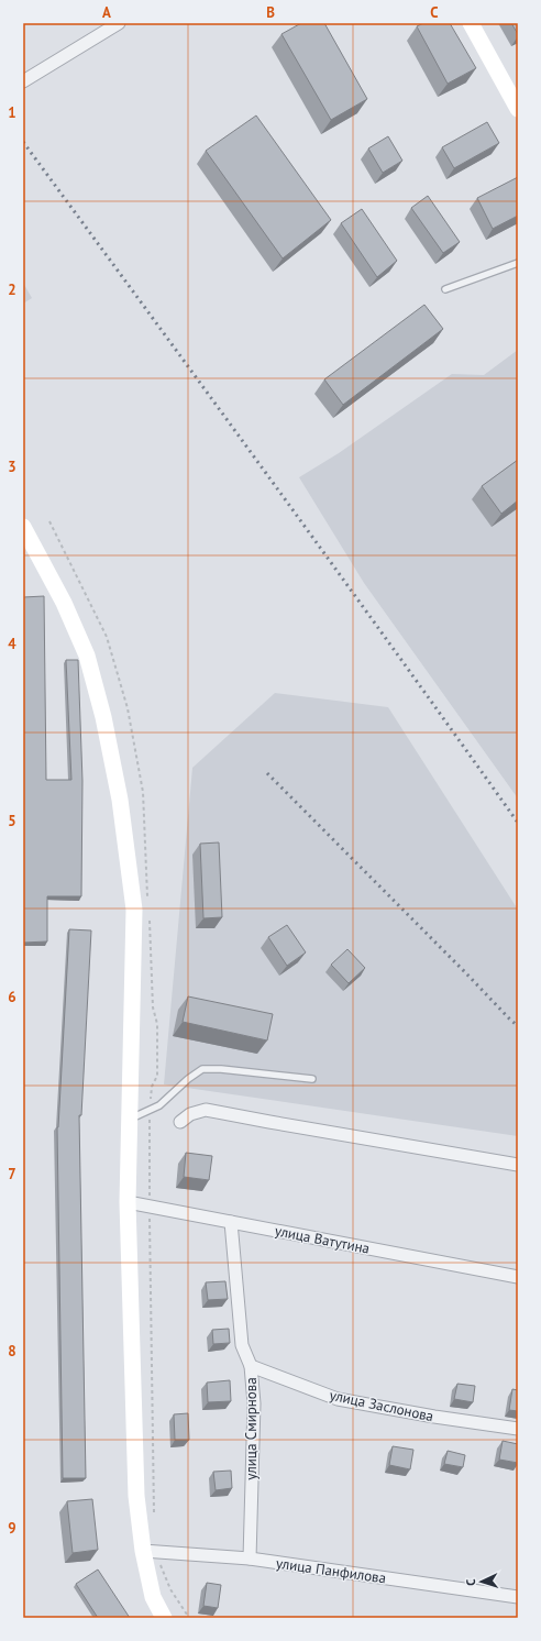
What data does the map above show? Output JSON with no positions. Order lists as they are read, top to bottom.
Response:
{
  "streets": {
    "street": [
      "улица Ватутина",
      "улица Заслонова",
      "улица Смирнова",
      "улица Панфилова"
    ]
  },
  "crossings": [
    ["улица Ватутина", "улица Смирнова"],
    ["улица Заслонова", "улица Смирнова"],
    ["улица Смирнова", "улица Панфилова"]
  ],
  "north": "left",
  "grid": {
    "columns": ["A", "B", "C"],
    "rows": [
      "1",
      "2",
      "3",
      "4",
      "5",
      "6",
      "7",
      "8",
      "9"
    ]
  }
}
